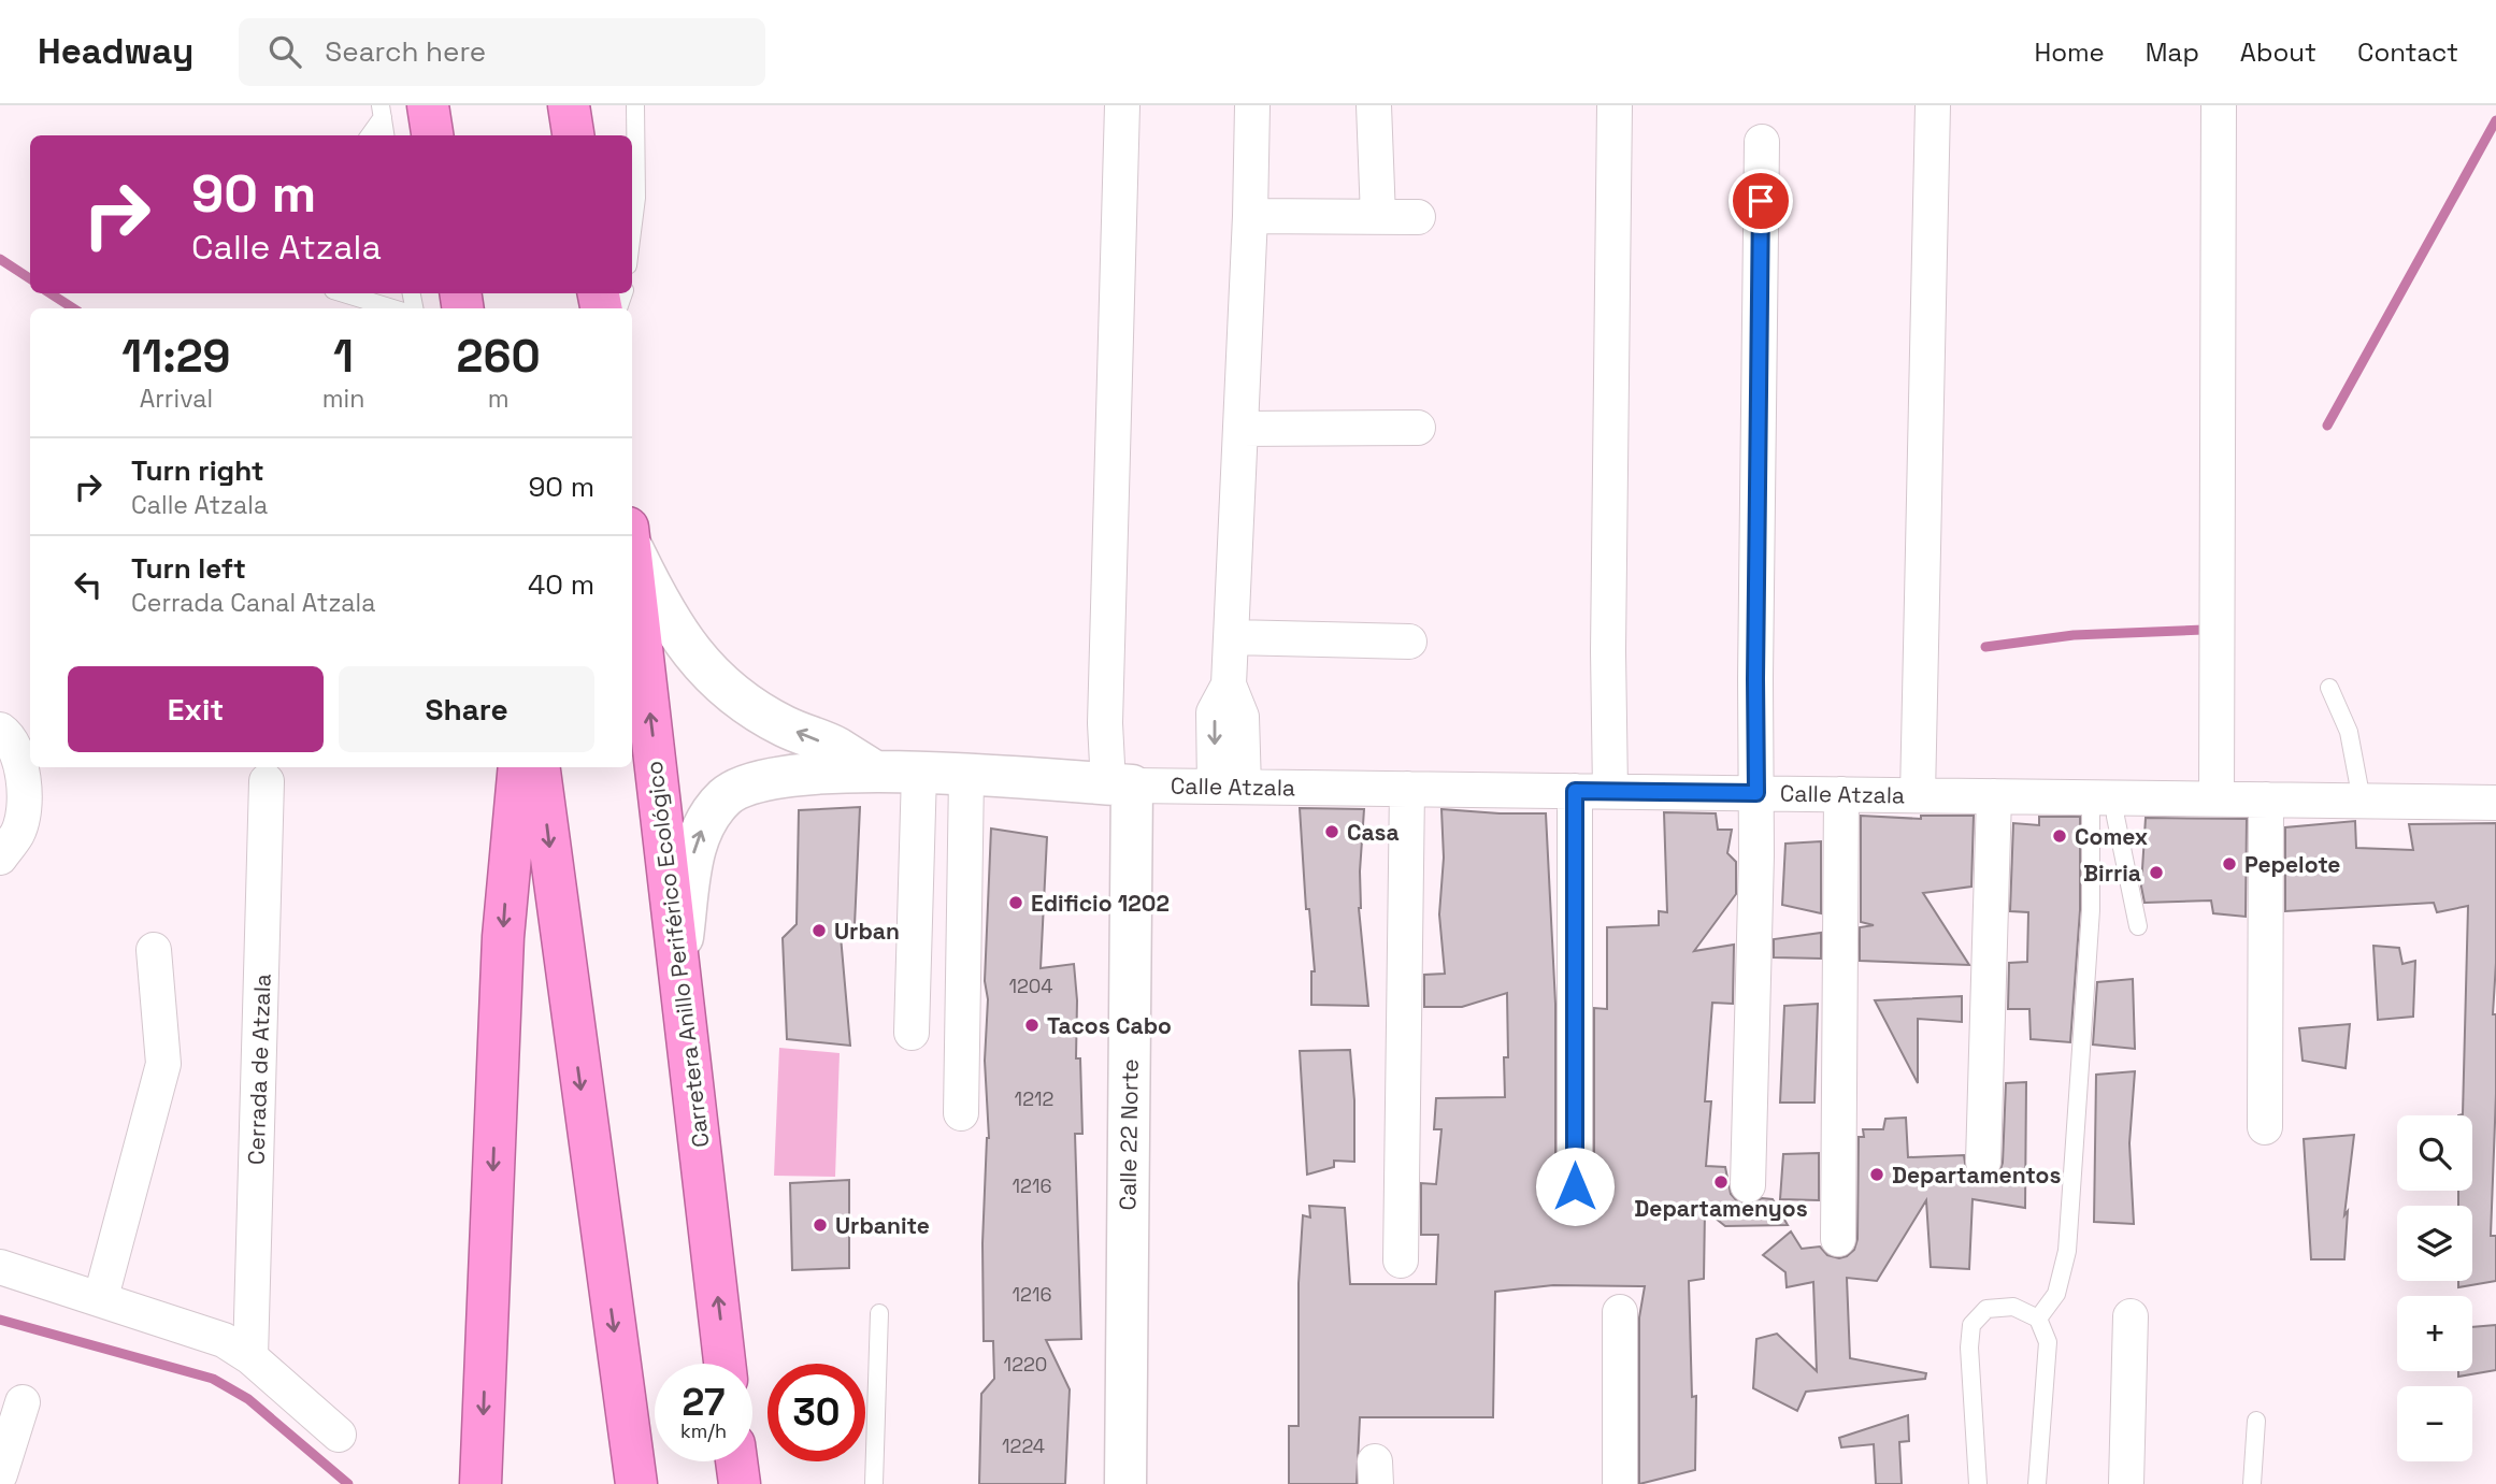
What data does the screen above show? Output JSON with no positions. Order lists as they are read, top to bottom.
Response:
{
  "streets": {
    "highway": ["Carretera Anillo Periférico Ecológico"],
    "street": ["Calle Atzala", "Cerrada de Atzala", "Calle 22 Norte"]
  },
  "crossings": [
    ["Calle Atzala", "Carretera Anillo Periférico Ecológico"],
    ["Calle Atzala", "Calle 22 Norte"]
  ],
  "places": [
    "Casa",
    "Comex",
    "Pepelote",
    "Birria",
    "Edificio 1202",
    "Urban",
    "Tacos Cabo",
    "Departamentos",
    "Departamenyos",
    "Urbanite"
  ],
  "house_numbers": [
    "1204",
    "1212",
    "1216",
    "1216",
    "1220",
    "1224"
  ],
  "page": {
    "header": "Headway",
    "search": "Search here",
    "nav": [
      "Home",
      "Map",
      "About",
      "Contact"
    ],
    "turn": ["90 m", "Calle Atzala"],
    "eta": [
      "11:29",
      "Arrival",
      "1",
      "min",
      "260",
      "m"
    ],
    "list": [
      {
        "name": "Turn right",
        "note": "Calle Atzala",
        "value": "90 m"
      },
      {
        "name": "Turn left",
        "note": "Cerrada Canal Atzala",
        "value": "40 m"
      }
    ],
    "buttons": ["Exit", "Share"],
    "map_buttons": ["+", "−"],
    "speed": "27 km/h",
    "limit": "30"
  }
}
